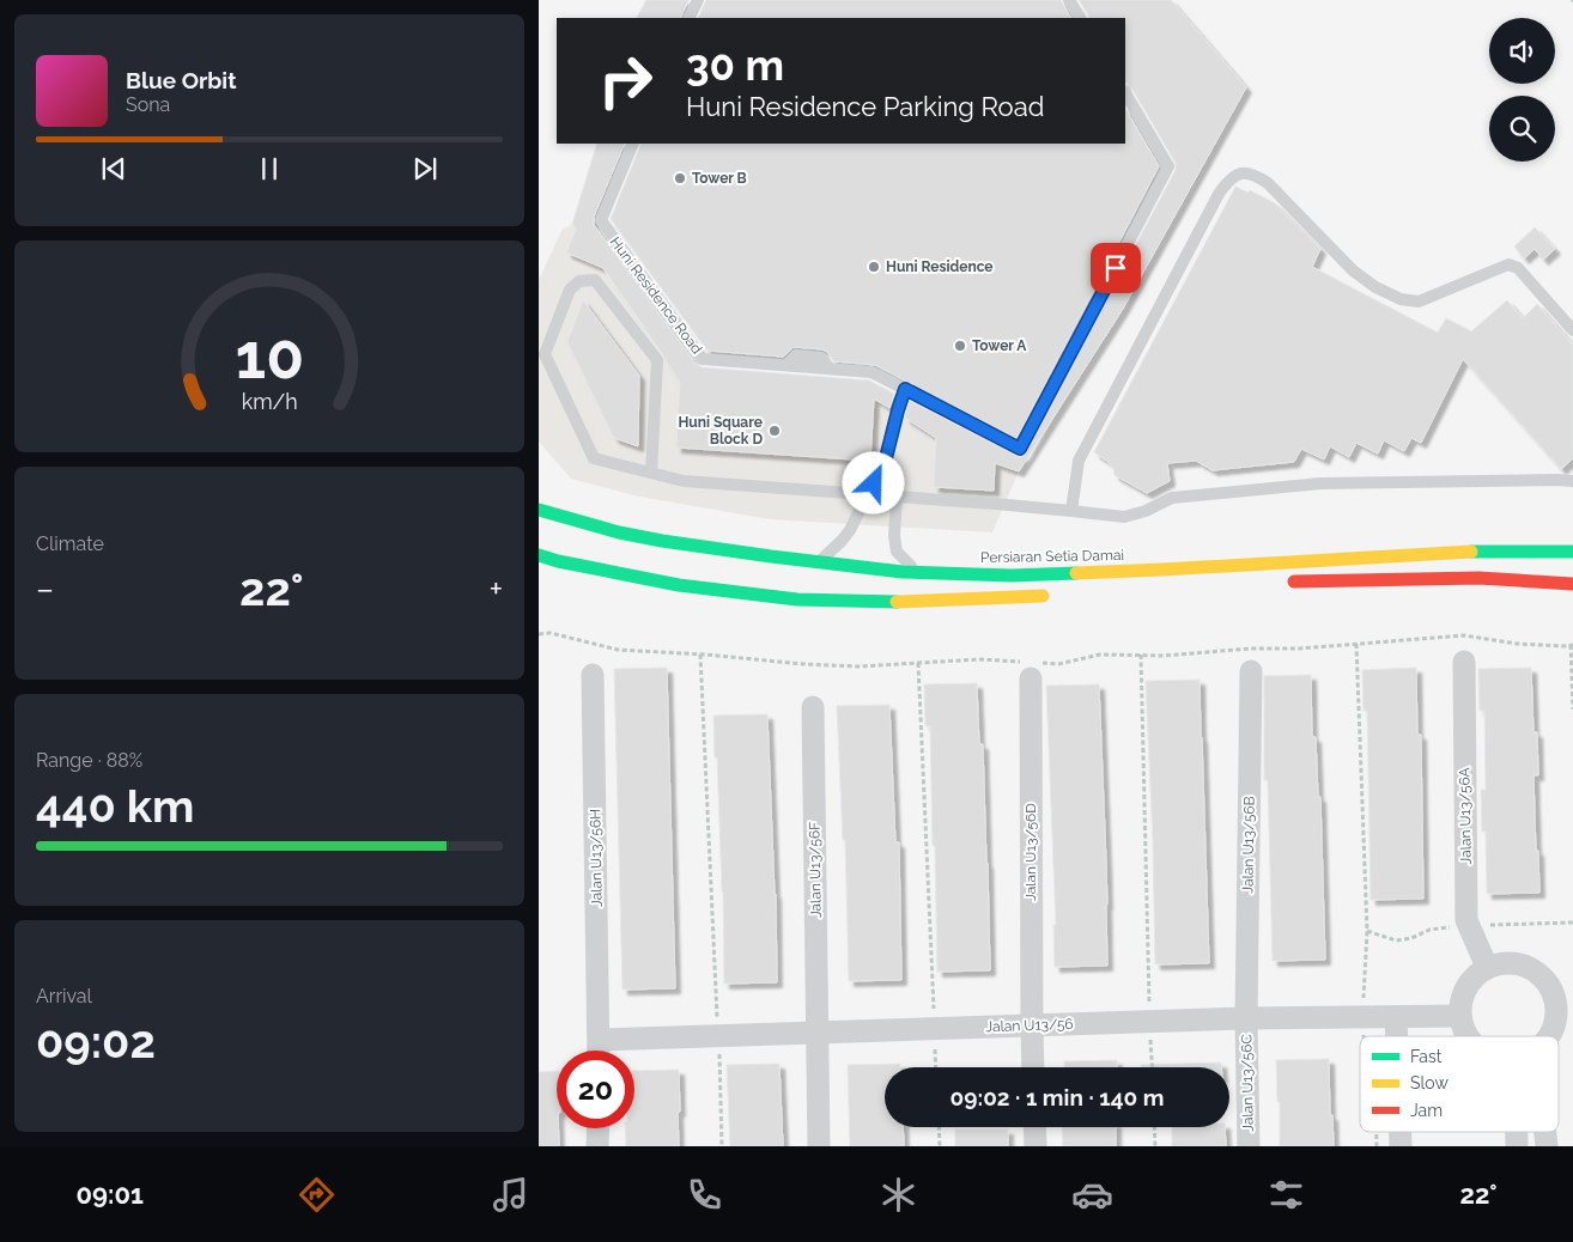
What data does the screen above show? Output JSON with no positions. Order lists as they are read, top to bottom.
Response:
{
  "streets": {
    "street": [
      "Persiaran Setia Damai",
      "Jalan U13/56A",
      "Jalan U13/56B",
      "Jalan U13/56D",
      "Jalan U13/56H",
      "Jalan U13/56F",
      "Jalan U13/56",
      "Jalan U13/56C"
    ],
    "lane": ["Huni Residence Road"]
  },
  "crossings": [
    ["Jalan U13/56B", "Jalan U13/56"],
    ["Jalan U13/56B", "Jalan U13/56C"],
    ["Jalan U13/56D", "Jalan U13/56"],
    ["Jalan U13/56H", "Jalan U13/56"],
    ["Jalan U13/56F", "Jalan U13/56"],
    ["Jalan U13/56", "Jalan U13/56C"]
  ],
  "places": [
    "Tower B",
    "Huni Residence",
    "Tower A",
    "Huni Square Block D"
  ],
  "legend": ["Fast", "Slow", "Jam"],
  "page": {
    "turn": ["30 m", "Huni Residence Parking Road"],
    "song": ["Blue Orbit", "Sona"],
    "tile": [
      "Climate",
      ["Range · 88%", "440 km"],
      ["Arrival", "09:02"]
    ],
    "heat": ["−", "22°", "+"],
    "limit": "20",
    "trip": "09:02 · 1 min · 140 m",
    "tabs": ["09:01", "22°"],
    "gauge": ["10", "km/h"]
  }
}
